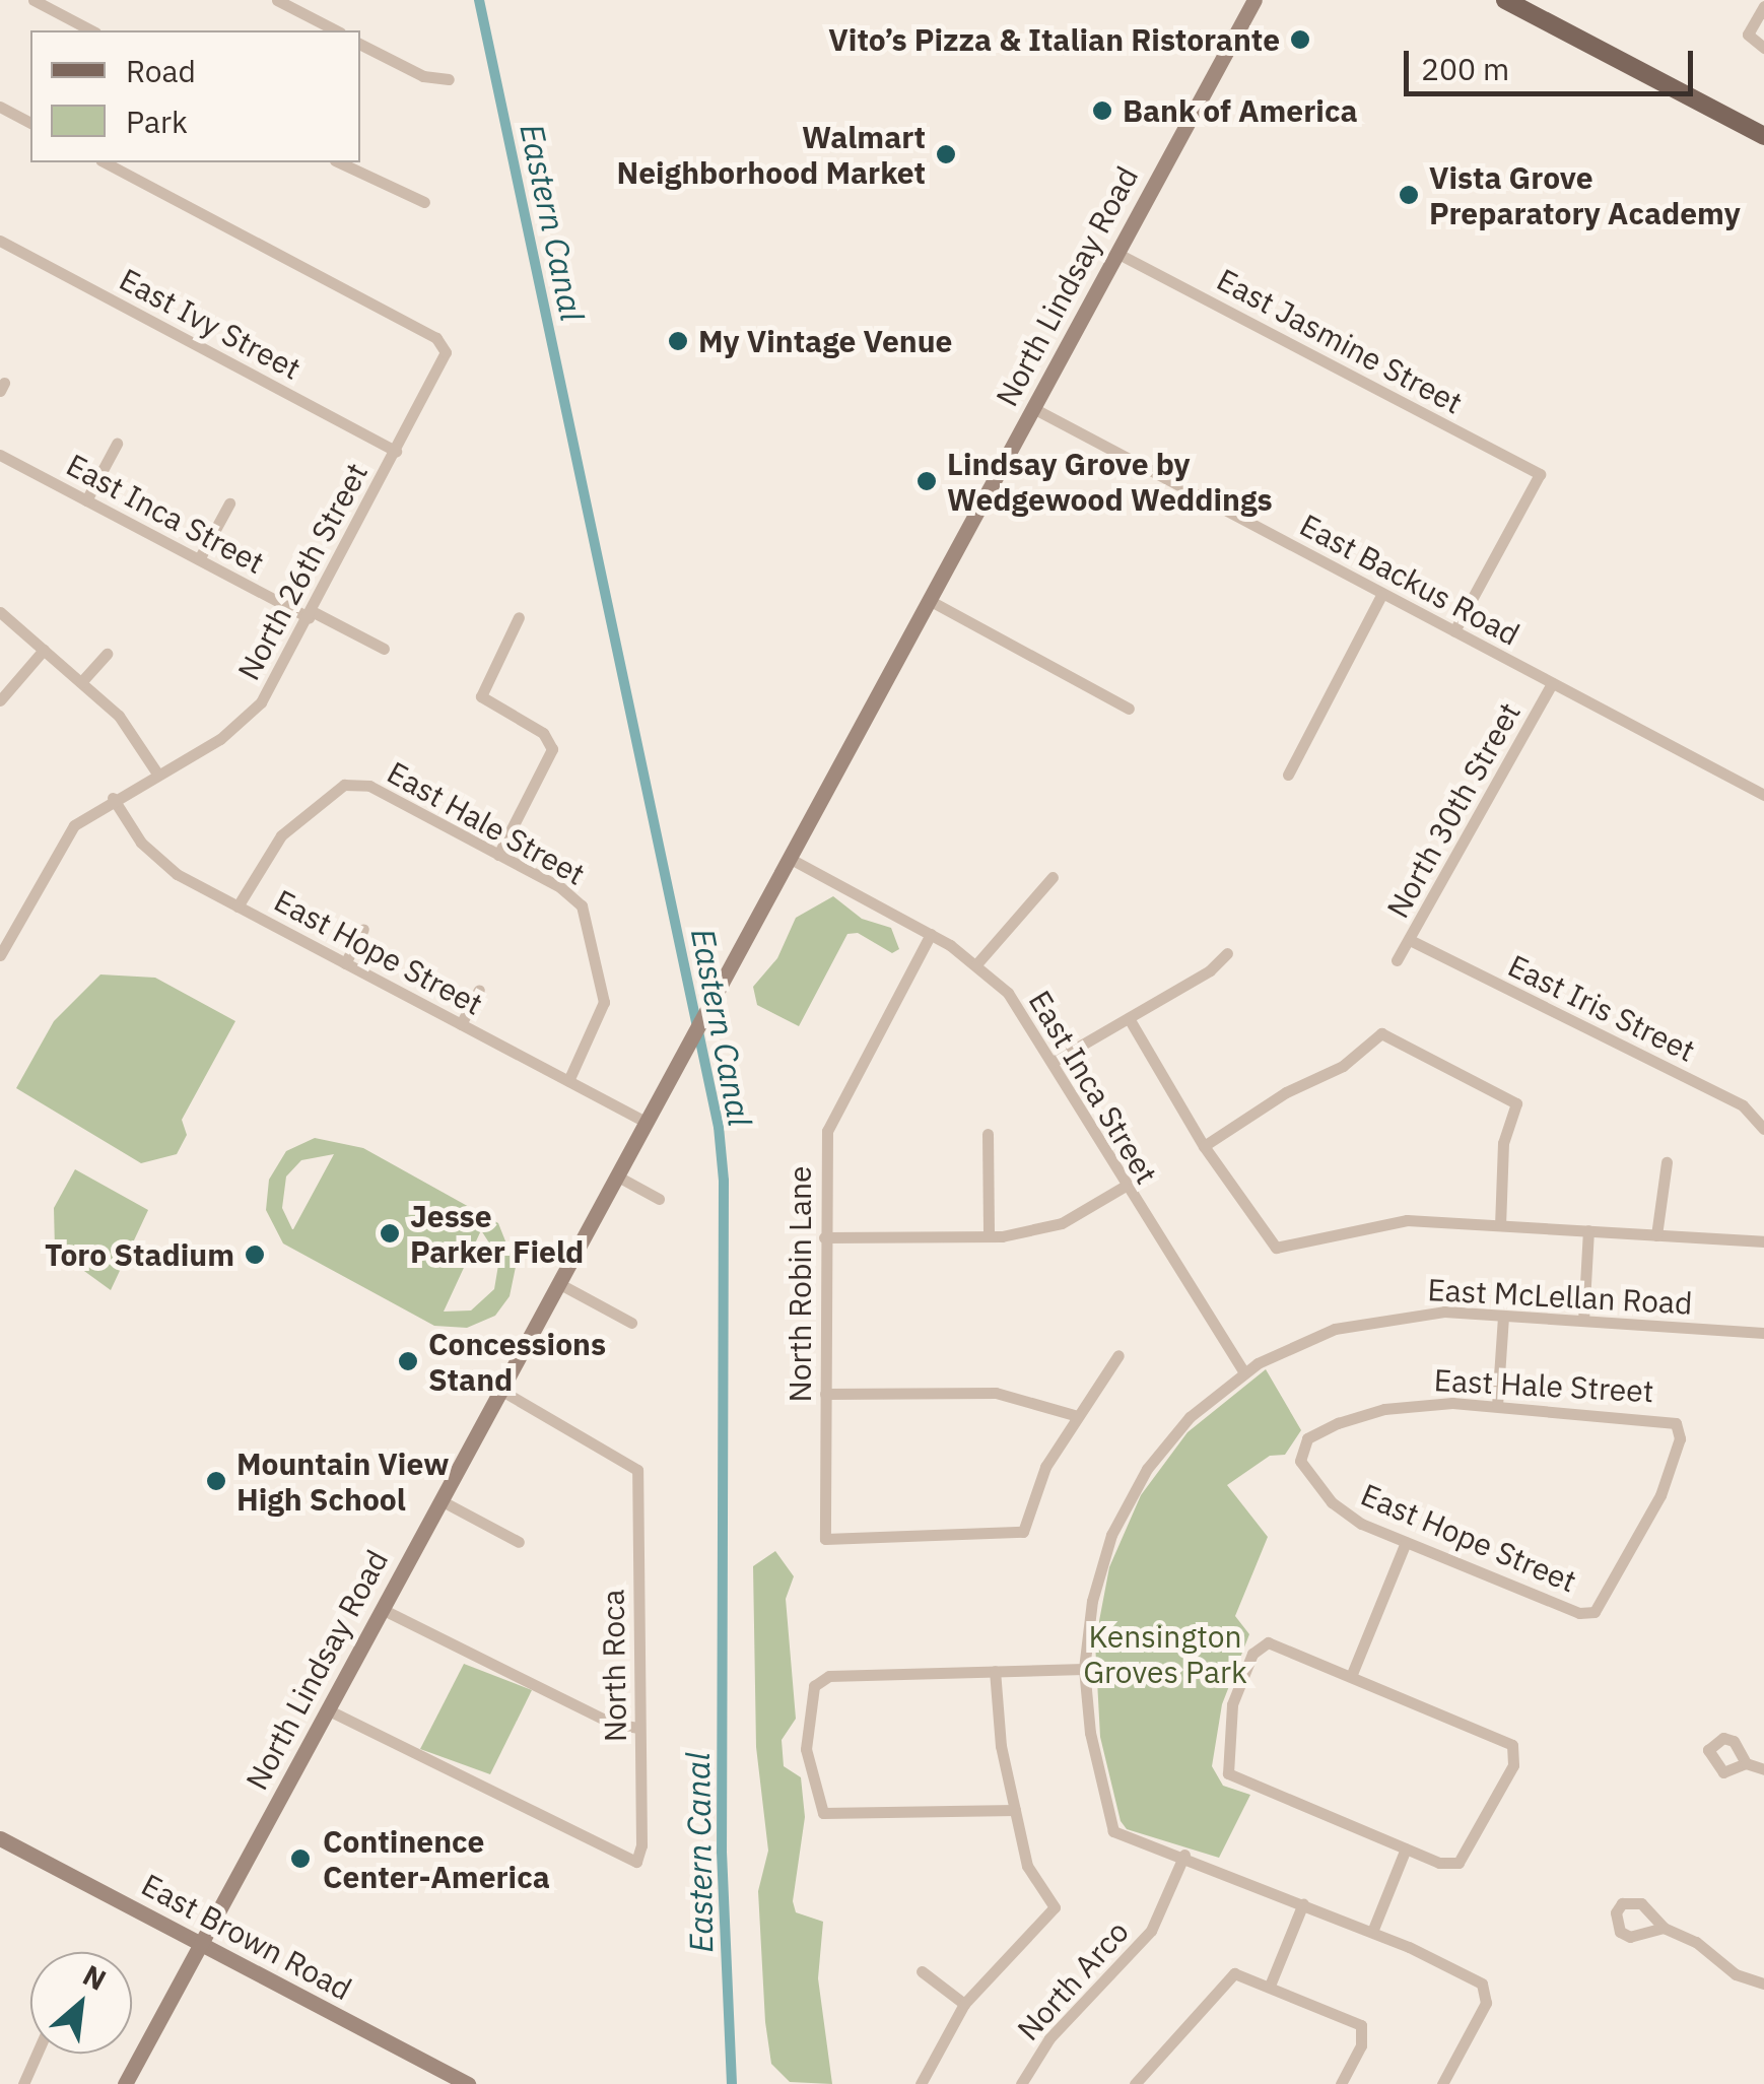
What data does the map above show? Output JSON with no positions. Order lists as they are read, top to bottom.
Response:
{
  "streets": {
    "main road": ["North Lindsay Road", "East Brown Road"],
    "street": [
      "East Ivy Street",
      "East Jasmine Street",
      "East Inca Street",
      "North 26th Street",
      "East Backus Road",
      "North 30th Street",
      "East Hale Street",
      "East Hope Street",
      "East Iris Street",
      "North Robin Lane",
      "East McLellan Road",
      "North Roca",
      "North Arco"
    ]
  },
  "crossings": [
    ["North Lindsay Road", "East Jasmine Street"],
    ["North Lindsay Road", "East Inca Street"],
    ["North Lindsay Road", "East Backus Road"],
    ["North Lindsay Road", "East Hope Street"],
    ["North Lindsay Road", "North Roca"],
    ["North Lindsay Road", "East Brown Road"],
    ["East Ivy Street", "North 26th Street"],
    ["East Jasmine Street", "East Backus Road"],
    ["East Inca Street", "North 26th Street"],
    ["East Inca Street", "North Robin Lane"],
    ["East Inca Street", "East McLellan Road"],
    ["North 26th Street", "East Hope Street"],
    ["East Backus Road", "North 30th Street"],
    ["North 30th Street", "East Iris Street"],
    ["East Hale Street", "East Hope Street"],
    ["East McLellan Road", "North Arco"]
  ],
  "water": ["Eastern Canal"],
  "parks": ["Kensington Groves Park"],
  "places": [
    "Vito’s Pizza & Italian Ristorante",
    "Bank of America",
    "Walmart Neighborhood Market",
    "Vista Grove Preparatory Academy",
    "My Vintage Venue",
    "Lindsay Grove by Wedgewood Weddings",
    "Jesse Parker Field",
    "Toro Stadium",
    "Concessions Stand",
    "Mountain View High School",
    "Continence Center-America"
  ],
  "legend": ["Road", "Park"],
  "scale_bar": "200 m",
  "north": "top right"
}
